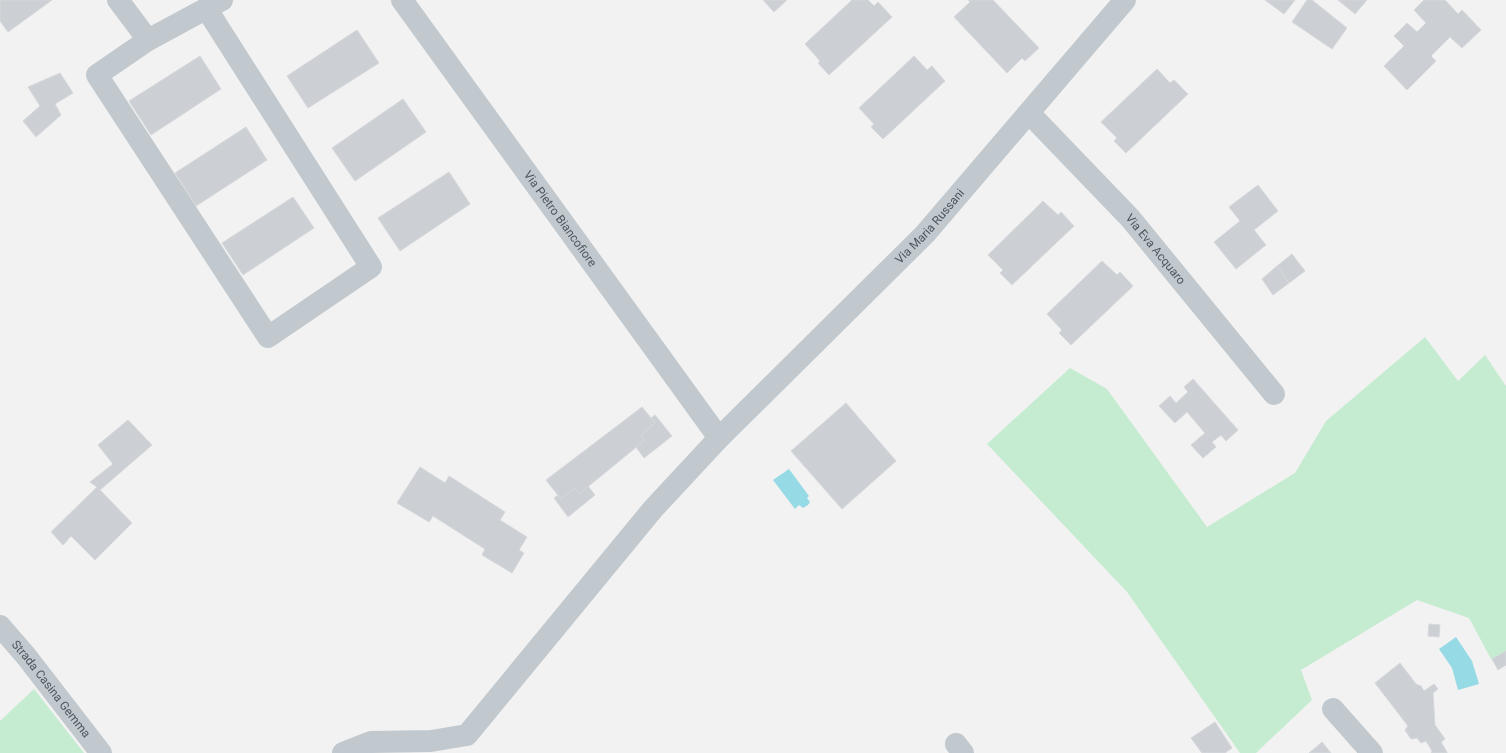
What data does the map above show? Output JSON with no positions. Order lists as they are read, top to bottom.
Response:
{
  "streets": {
    "street": [
      "Via Pietro Biancofiore",
      "Via Maria Russani",
      "Via Eva Acquaro",
      "Strada Casina Gemma"
    ]
  },
  "crossings": [
    ["Via Pietro Biancofiore", "Via Maria Russani"],
    ["Via Maria Russani", "Via Eva Acquaro"]
  ]
}
